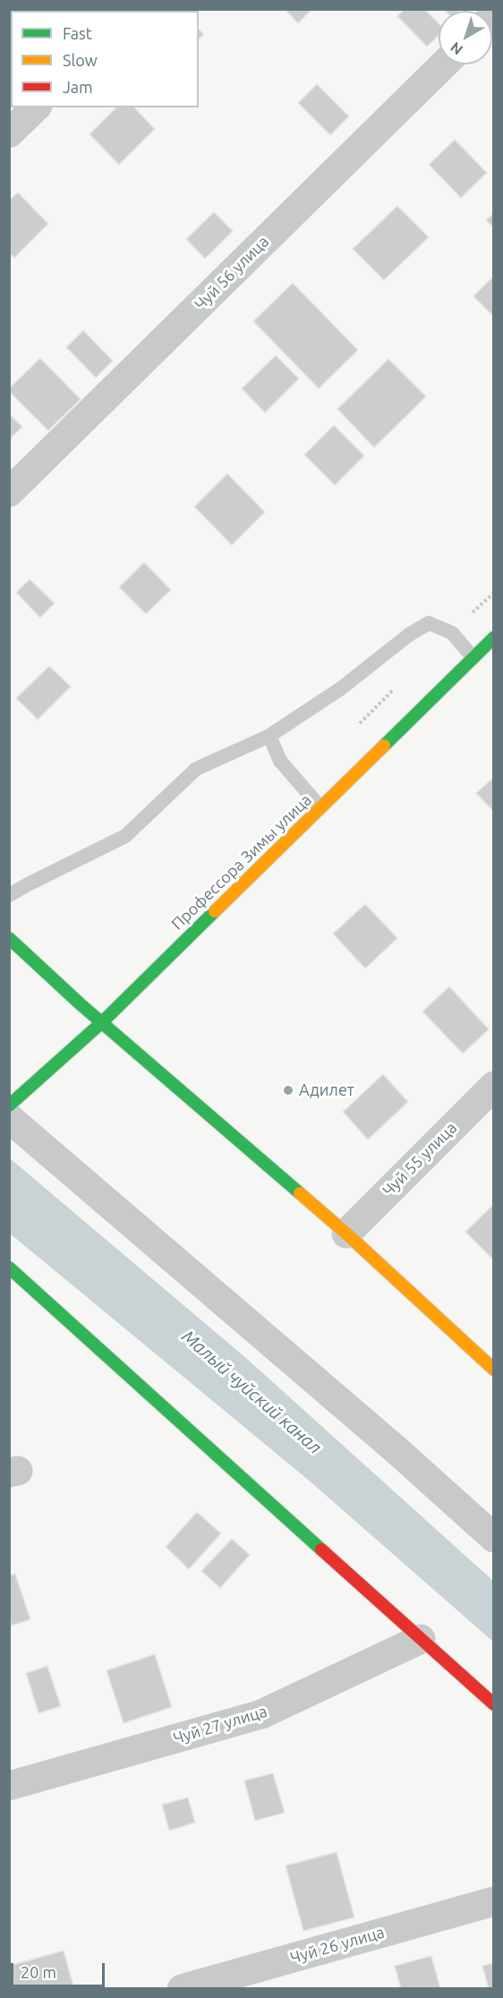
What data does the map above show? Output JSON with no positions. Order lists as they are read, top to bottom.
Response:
{
  "streets": {
    "street": [
      "Чуй 56 улица",
      "Профессора Зимы улица",
      "Чуй 55 улица",
      "Чуй 27 улица",
      "Чуй 26 улица"
    ]
  },
  "water": ["Малый чуйский канал"],
  "places": ["Адилет"],
  "legend": ["Fast", "Slow", "Jam"],
  "scale_bar": "20 m",
  "north": "bottom left"
}
